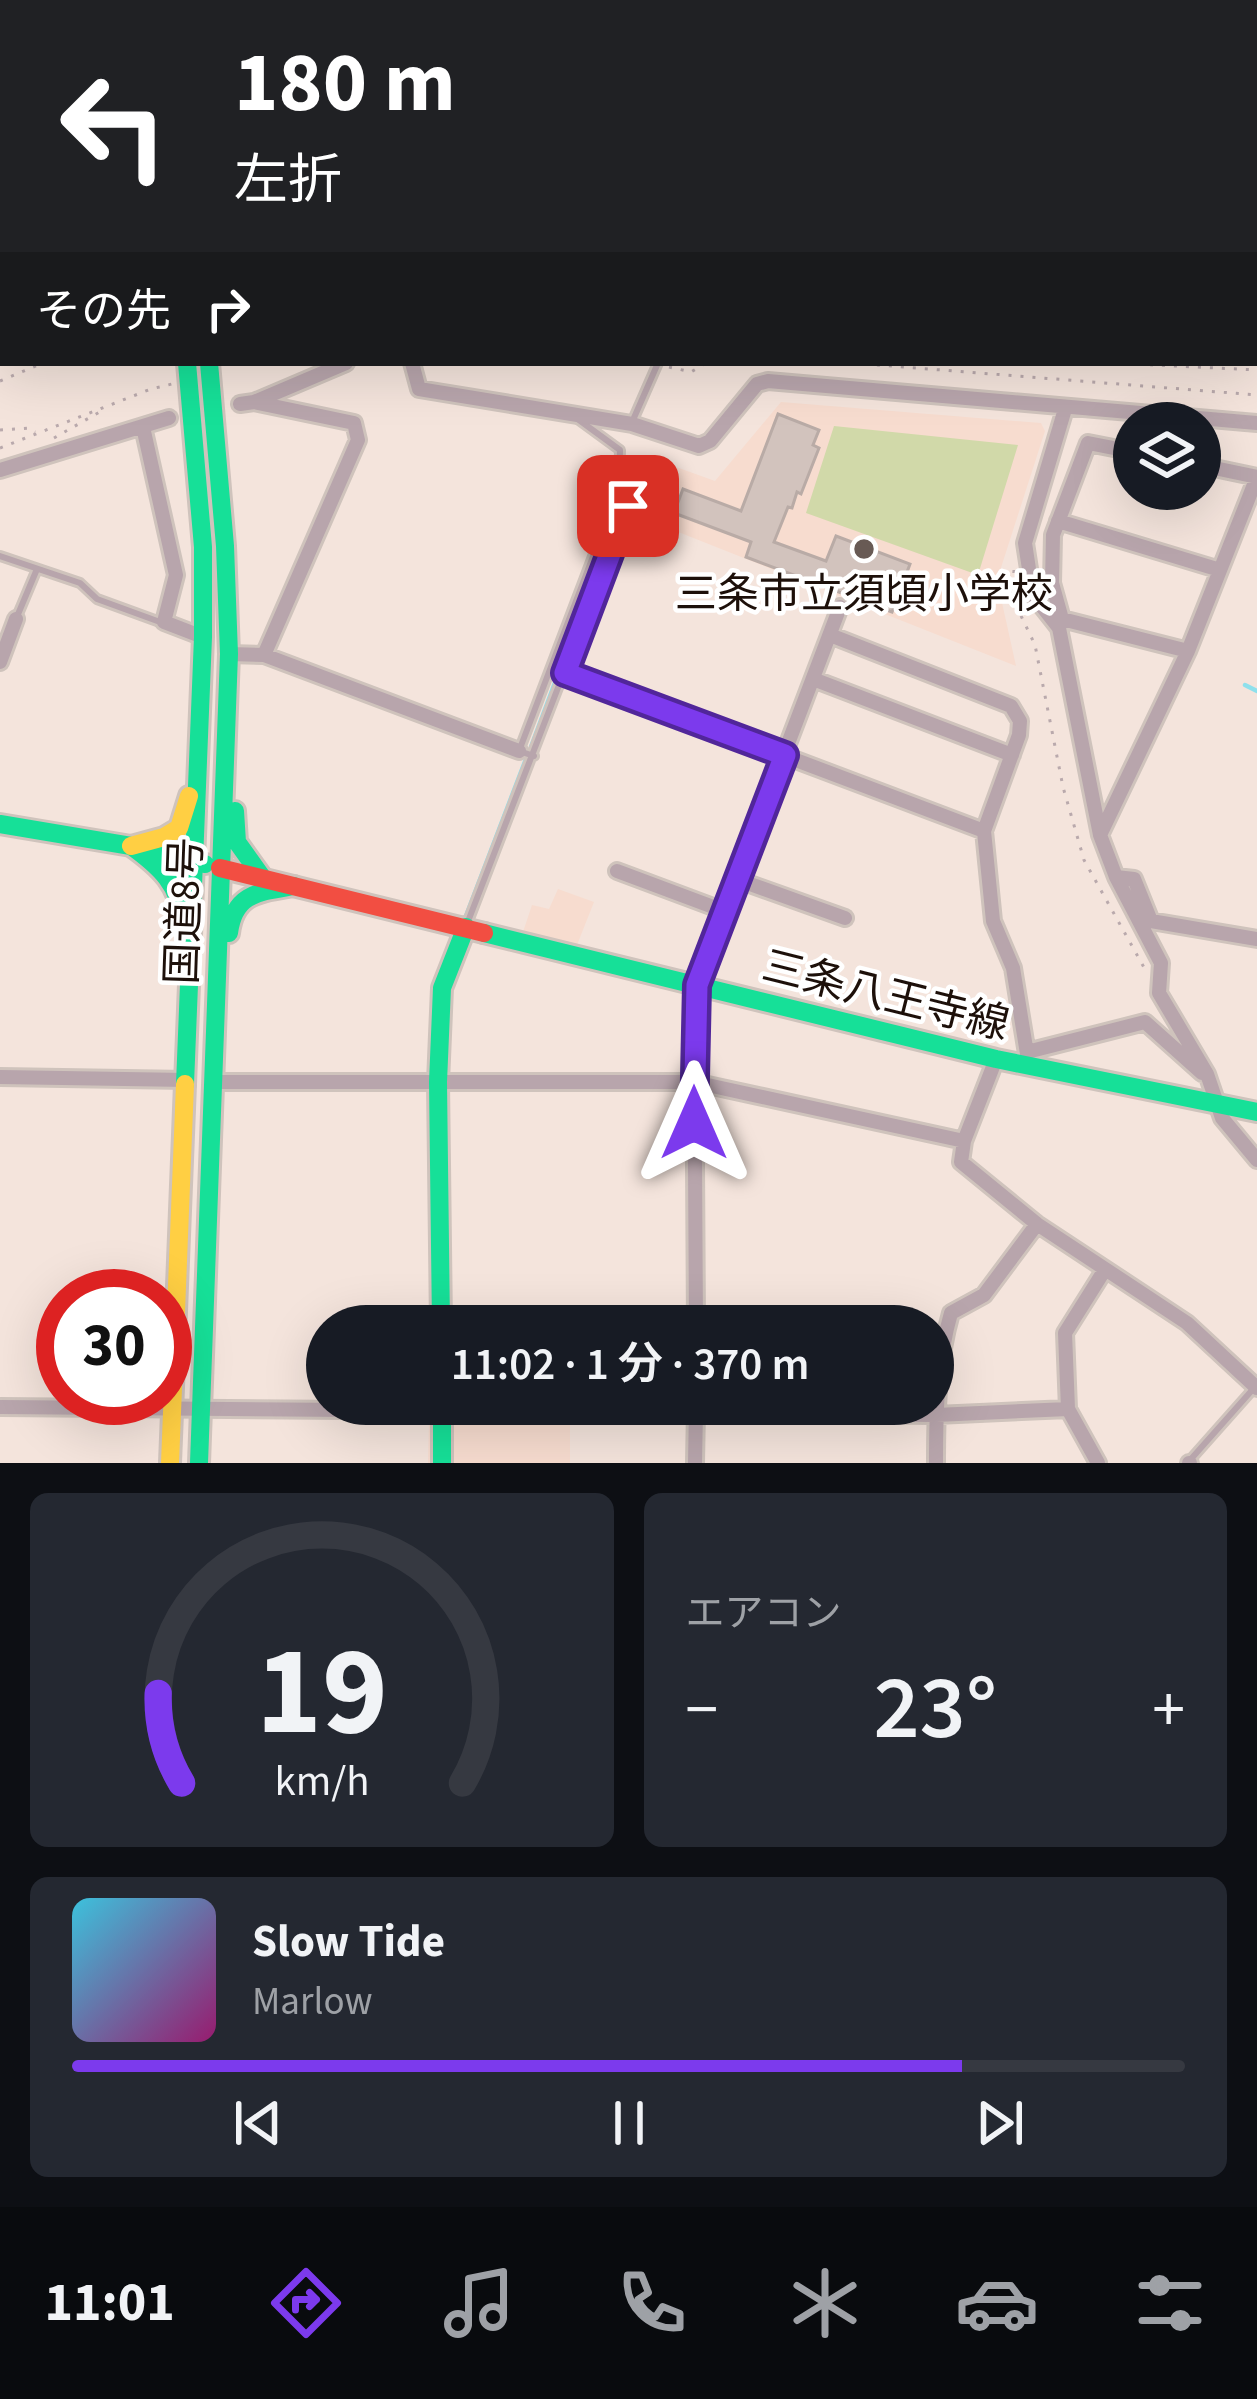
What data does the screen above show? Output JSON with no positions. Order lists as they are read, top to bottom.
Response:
{
  "streets": {
    "main road": ["国道8号", "三条八王寺線"]
  },
  "crossings": [
    ["国道8号", "三条八王寺線"]
  ],
  "places": ["三条市立須頃小学校"],
  "page": {
    "turn": ["180 m", "左折"],
    "then": "その先",
    "limit": "30",
    "trip": "11:02 · 1 分 · 370 m",
    "tile": "エアコン",
    "heat": ["−", "23°", "+"],
    "song": ["Slow Tide", "Marlow"],
    "tabs": "11:01",
    "gauge": ["19", "km/h"]
  }
}
